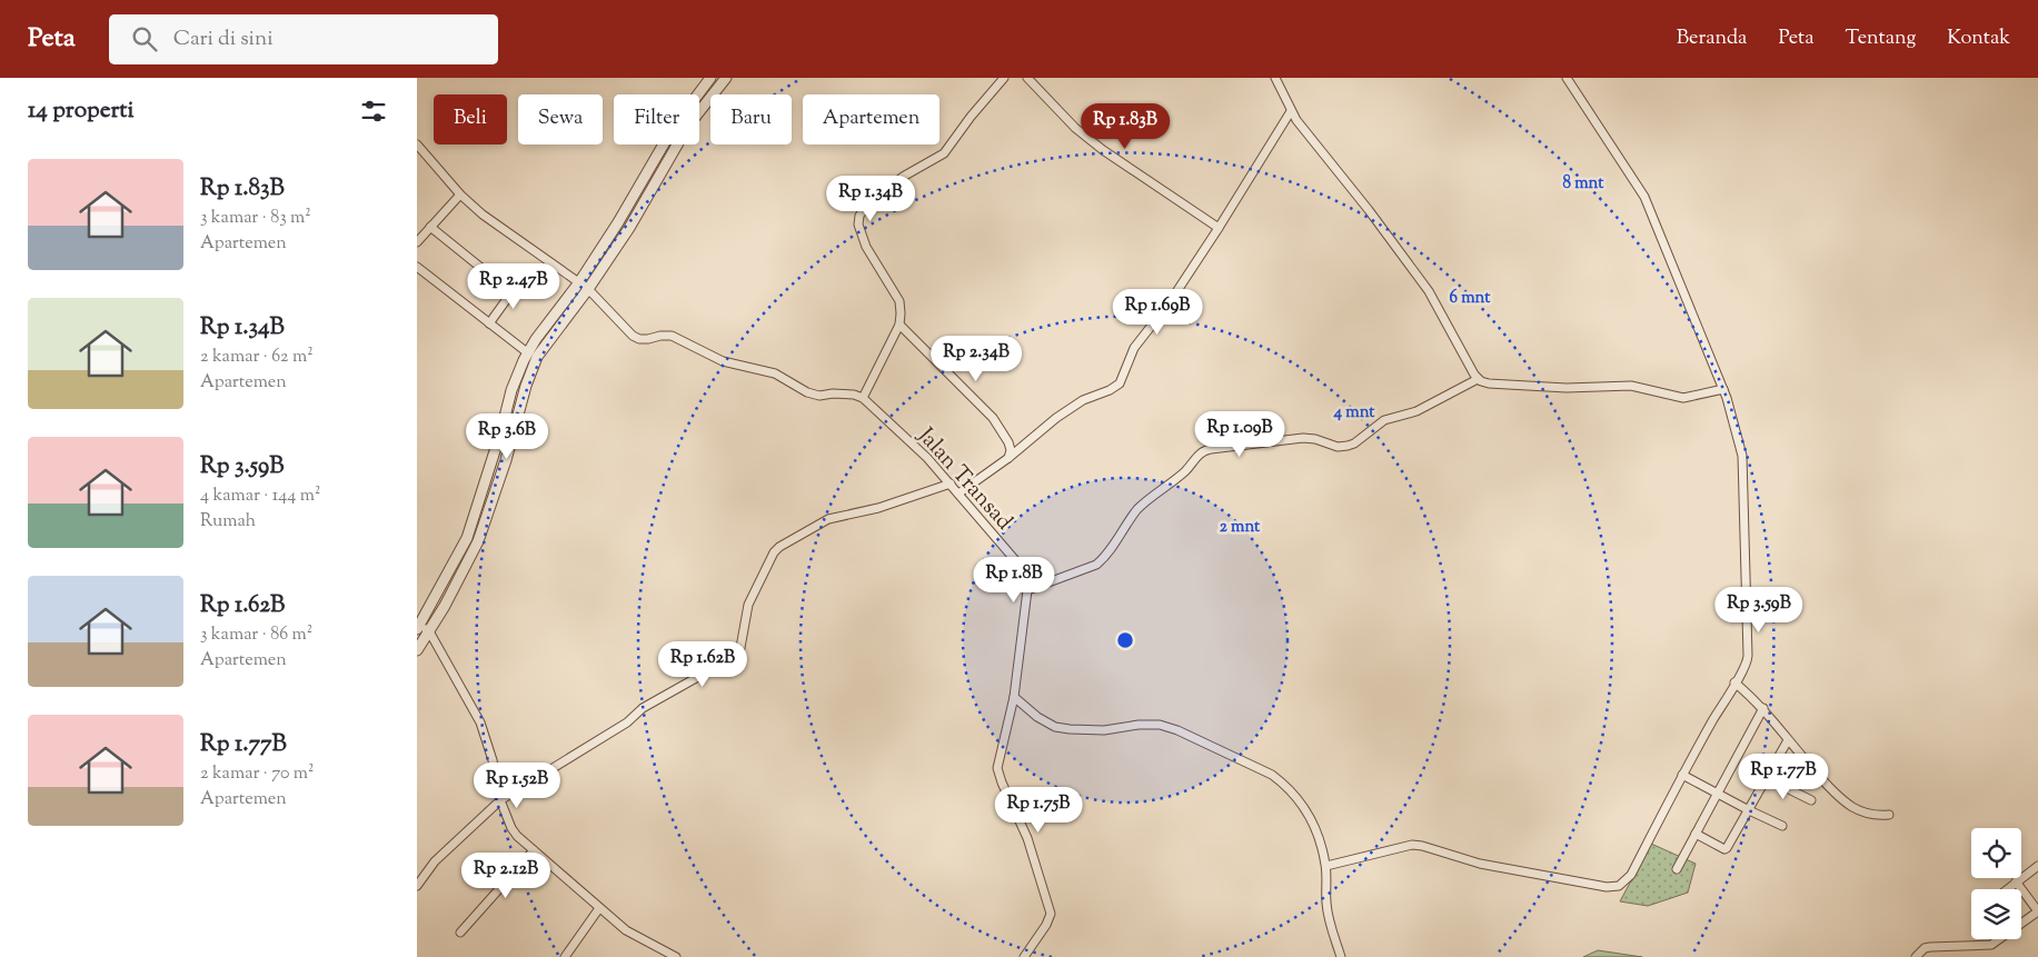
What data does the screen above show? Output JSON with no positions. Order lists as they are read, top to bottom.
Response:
{
  "streets": {
    "street": ["Jalan Transad"]
  },
  "page": {
    "header": "Peta",
    "search": "Cari di sini",
    "nav": [
      "Beranda",
      "Peta",
      "Tentang",
      "Kontak"
    ],
    "heading": "14 properti",
    "chip": [
      "Beli",
      "Sewa",
      "Filter",
      "Baru",
      "Apartemen"
    ],
    "price": [
      "Rp 1.83B",
      "Rp 1.34B",
      "Rp 2.47B",
      "Rp 1.69B",
      "Rp 2.34B",
      "Rp 1.09B",
      "Rp 3.6B",
      "Rp 1.8B",
      "Rp 3.59B",
      "Rp 1.62B",
      "Rp 1.77B",
      "Rp 1.52B",
      "Rp 1.75B",
      "Rp 2.12B"
    ],
    "list": [
      {
        "name": "Rp 1.83B",
        "note": "3 kamar · 83 m² · Apartemen"
      },
      {
        "name": "Rp 1.34B",
        "note": "2 kamar · 62 m² · Apartemen"
      },
      {
        "name": "Rp 3.59B",
        "note": "4 kamar · 144 m² · Rumah"
      },
      {
        "name": "Rp 1.62B",
        "note": "3 kamar · 86 m² · Apartemen"
      },
      {
        "name": "Rp 1.77B",
        "note": "2 kamar · 70 m² · Apartemen"
      }
    ]
  },
  "rings": [
    "8 mnt",
    "6 mnt",
    "4 mnt",
    "2 mnt"
  ]
}
